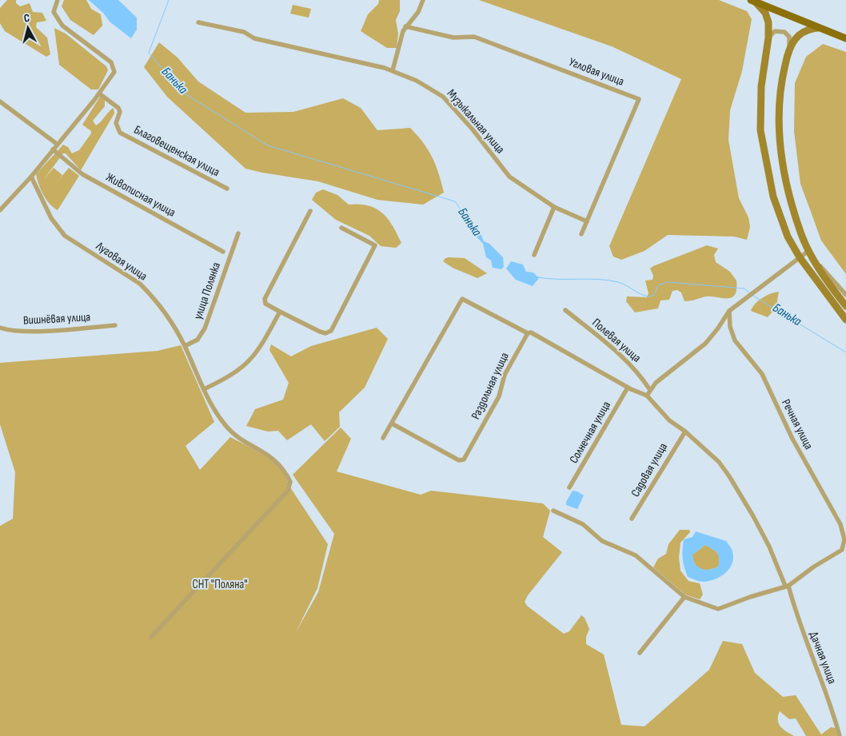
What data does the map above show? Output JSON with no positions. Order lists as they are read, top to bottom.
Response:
{
  "streets": {
    "street": [
      "Угловая улица",
      "Музыкальная улица",
      "Благовещенская улица",
      "Живописная улица",
      "Луговая улица",
      "улица Полянка",
      "Вишнёвая улица",
      "Полевая улица",
      "Раздольная улица",
      "Речная улица",
      "Солнечная улица",
      "Садовая улица",
      "Дачная улица"
    ]
  },
  "crossings": [
    ["Угловая улица", "Музыкальная улица"],
    ["Луговая улица", "улица Полянка"],
    ["Речная улица", "Дачная улица"],
    ["Садовая улица", "Дачная улица"]
  ],
  "water": ["Банька"],
  "parks": ["СНТ \"Поляна\""],
  "north": "top"
}
